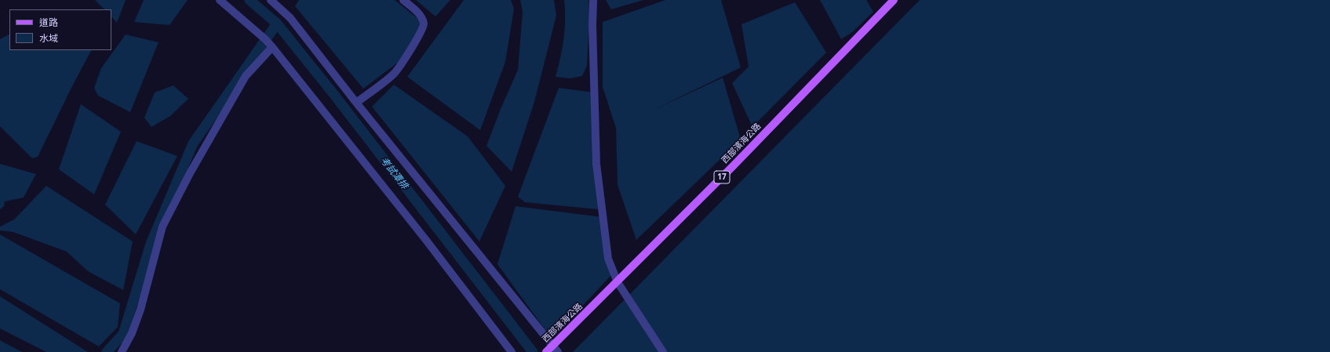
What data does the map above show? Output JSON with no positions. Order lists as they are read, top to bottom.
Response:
{
  "streets": {
    "main road": ["西部濱海公路", "17"]
  },
  "water": ["考試潭排"],
  "legend": ["道路", "水域"]
}
